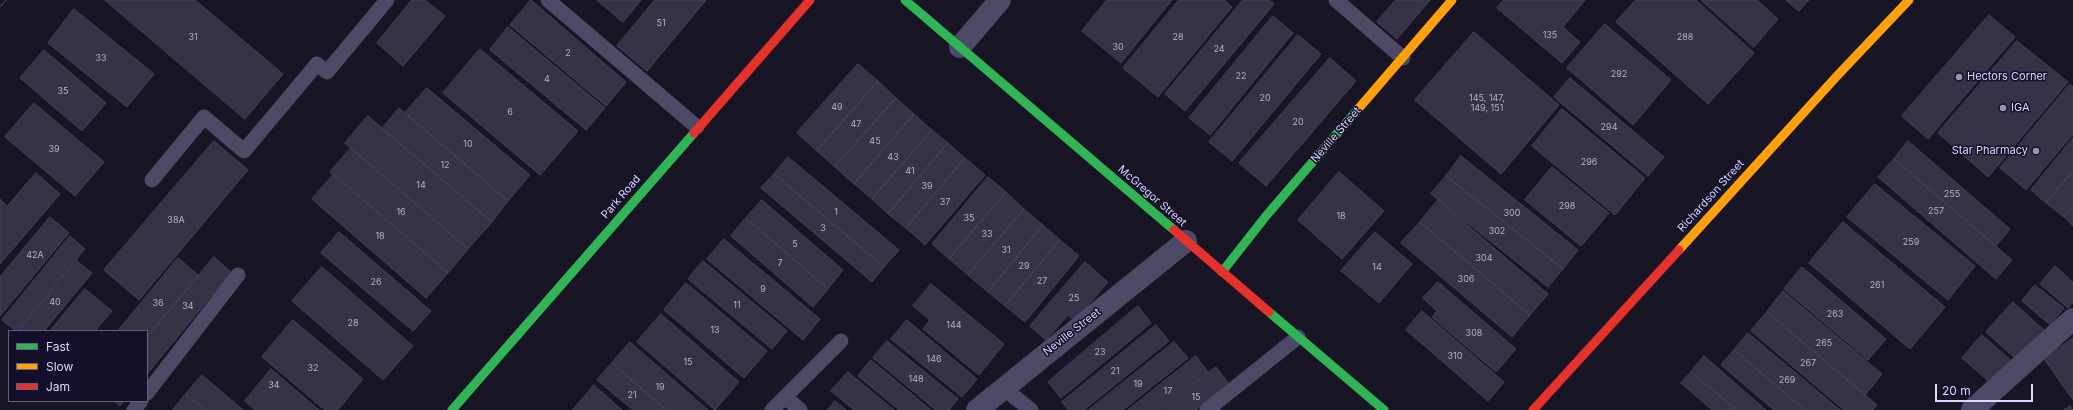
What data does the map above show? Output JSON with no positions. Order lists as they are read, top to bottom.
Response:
{
  "streets": {
    "street": [
      "Neville Street",
      "McGregor Street",
      "Richardson Street",
      "Park Road"
    ]
  },
  "crossings": [
    ["Neville Street", "McGregor Street"]
  ],
  "places": ["Hectors Corner", "IGA", "Star Pharmacy"],
  "house_numbers": [
    "51",
    "135",
    "31",
    "28",
    "288",
    "30",
    "24",
    "2",
    "33",
    "292",
    "22",
    "4",
    "35",
    "20",
    "145, 147, 149, 151",
    "49",
    "6",
    "20",
    "47",
    "294",
    "45",
    "10",
    "39",
    "43",
    "296",
    "12",
    "41",
    "14",
    "39",
    "255",
    "37",
    "298",
    "257",
    "16",
    "1",
    "300",
    "18",
    "35",
    "38A",
    "3",
    "302",
    "33",
    "18",
    "259",
    "5",
    "31",
    "42A",
    "304",
    "7",
    "29",
    "14",
    "306",
    "27",
    "26",
    "261",
    "9",
    "25",
    "40",
    "36",
    "11",
    "34",
    "263",
    "28",
    "144",
    "13",
    "308",
    "265",
    "23",
    "310",
    "146",
    "15",
    "267",
    "32",
    "21",
    "148",
    "269",
    "19",
    "34",
    "19",
    "17",
    "21",
    "15"
  ],
  "legend": ["Fast", "Slow", "Jam"],
  "scale_bar": "20 m"
}
